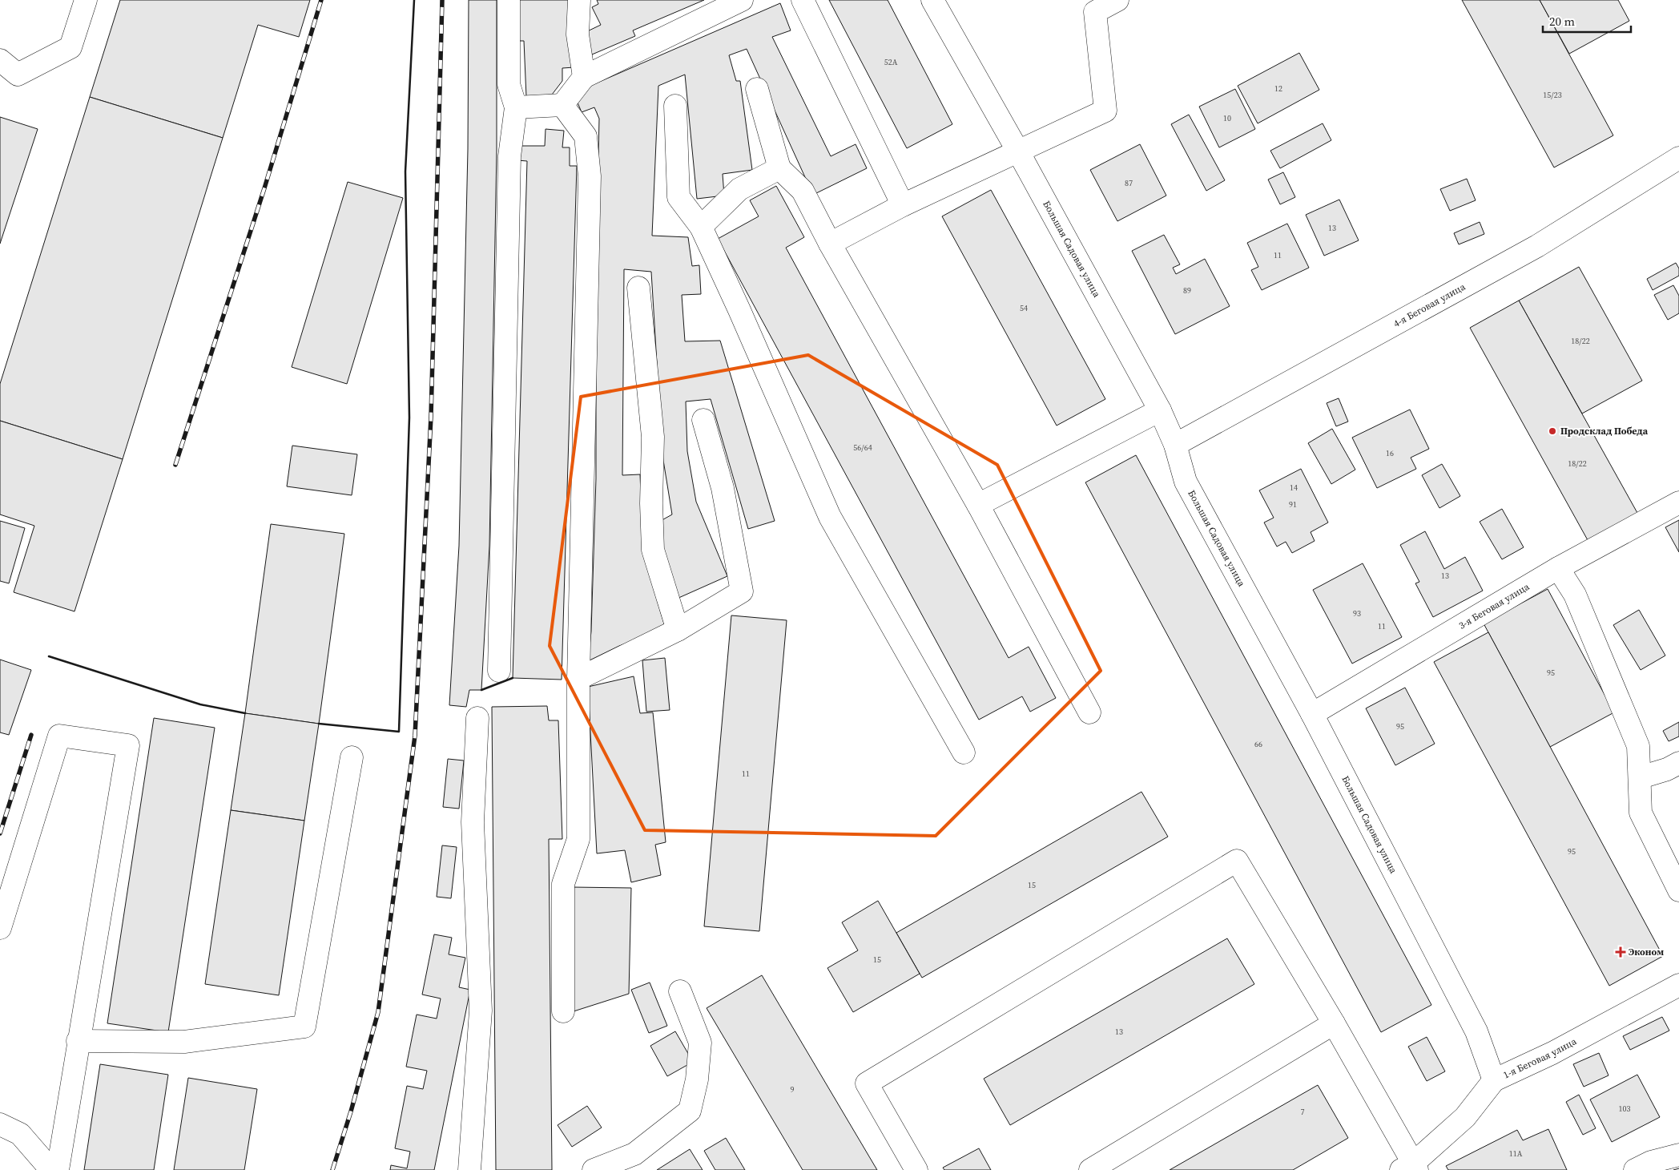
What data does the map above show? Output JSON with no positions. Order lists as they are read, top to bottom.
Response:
{
  "streets": {
    "street": [
      "Большая Садовая улица",
      "4-я Беговая улица",
      "3-я Беговая улица",
      "1-я Беговая улица"
    ]
  },
  "crossings": [
    ["Большая Садовая улица", "4-я Беговая улица"],
    ["Большая Садовая улица", "3-я Беговая улица"],
    ["Большая Садовая улица", "1-я Беговая улица"]
  ],
  "places": {
    "other": ["Продсклад Победа"],
    "health": ["Эконом"]
  },
  "house_numbers": [
    "52А",
    "12",
    "15/23",
    "10",
    "87",
    "13",
    "11",
    "89",
    "54",
    "18/22",
    "56/64",
    "16",
    "18/22",
    "14",
    "91",
    "13",
    "93",
    "11",
    "95",
    "95",
    "66",
    "11",
    "95",
    "15",
    "15",
    "13",
    "9",
    "103",
    "7",
    "11А"
  ],
  "scale_bar": "20 m"
}
